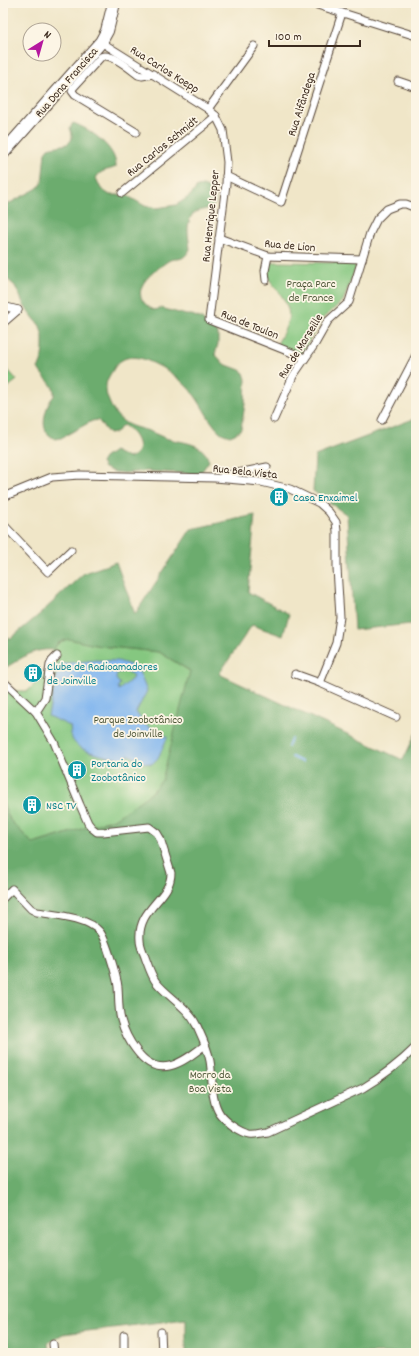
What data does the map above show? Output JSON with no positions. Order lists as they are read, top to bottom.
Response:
{
  "streets": {
    "main road": ["Rua Dona Francisca"],
    "street": [
      "Rua Carlos Koepp",
      "Rua Alfândega",
      "Rua Carlos Schmidt",
      "Rua Henrique Lepper",
      "Rua de Lion",
      "Rua de Toulon",
      "Rua de Marseille",
      "Rua Bela Vista"
    ]
  },
  "crossings": [
    ["Rua Carlos Koepp", "Rua Dona Francisca"],
    ["Rua Carlos Koepp", "Rua Carlos Schmidt"],
    ["Rua Carlos Koepp", "Rua Henrique Lepper"],
    ["Rua Alfândega", "Rua Henrique Lepper"],
    ["Rua Carlos Schmidt", "Rua Henrique Lepper"],
    ["Rua Henrique Lepper", "Rua de Lion"],
    ["Rua Henrique Lepper", "Rua de Toulon"],
    ["Rua de Lion", "Rua de Marseille"],
    ["Rua de Toulon", "Rua de Marseille"]
  ],
  "parks": ["Praça Parc de France", "Parque Zoobotânico de Joinville", "Morro da Boa Vista"],
  "places": {
    "building": [
      "Casa Enxaimel",
      "Clube de Radioamadores de Joinville",
      "Portaria do Zoobotânico",
      "NSC TV"
    ]
  },
  "scale_bar": "100 m",
  "north": "top right"
}
